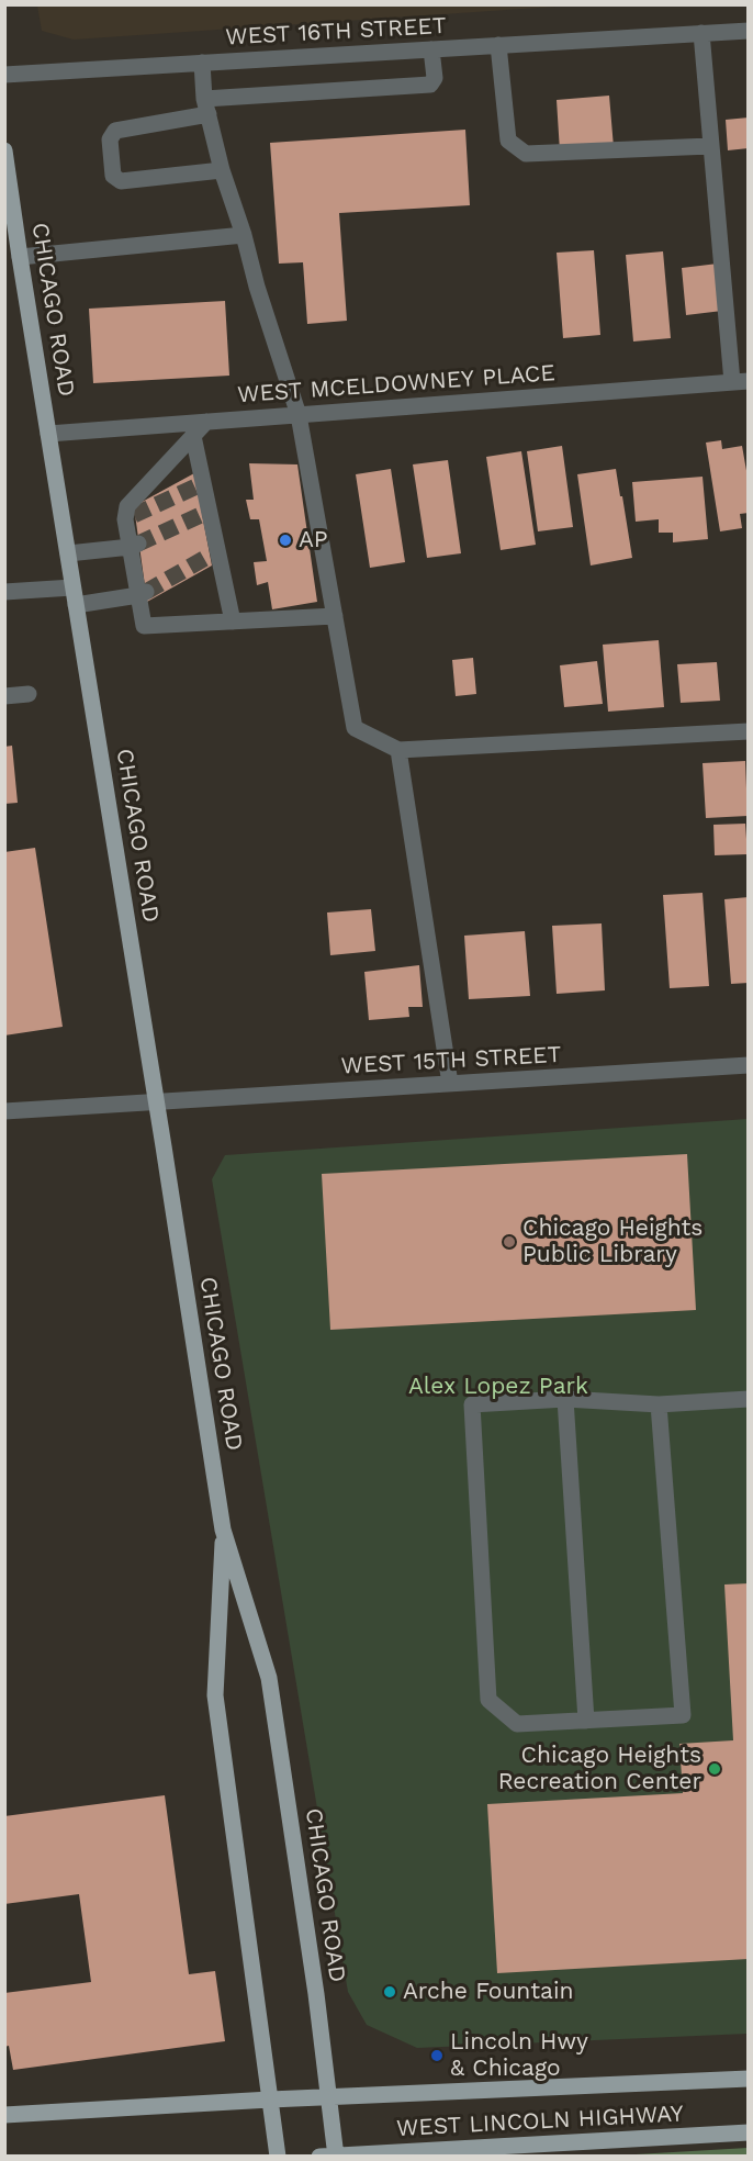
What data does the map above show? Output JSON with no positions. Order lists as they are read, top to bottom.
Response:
{
  "streets": {
    "main road": ["CHICAGO ROAD", "WEST LINCOLN HIGHWAY"],
    "street": ["WEST 16TH STREET", "WEST MCELDOWNEY PLACE", "WEST 15TH STREET"]
  },
  "crossings": [
    ["CHICAGO ROAD", "WEST MCELDOWNEY PLACE"],
    ["CHICAGO ROAD", "WEST 15TH STREET"],
    ["CHICAGO ROAD", "WEST LINCOLN HIGHWAY"]
  ],
  "parks": ["Alex Lopez Park"],
  "places": [
    "AP",
    "Chicago Heights Public Library",
    "Chicago Heights Recreation Center",
    "Arche Fountain",
    "Lincoln Hwy & Chicago"
  ]
}
